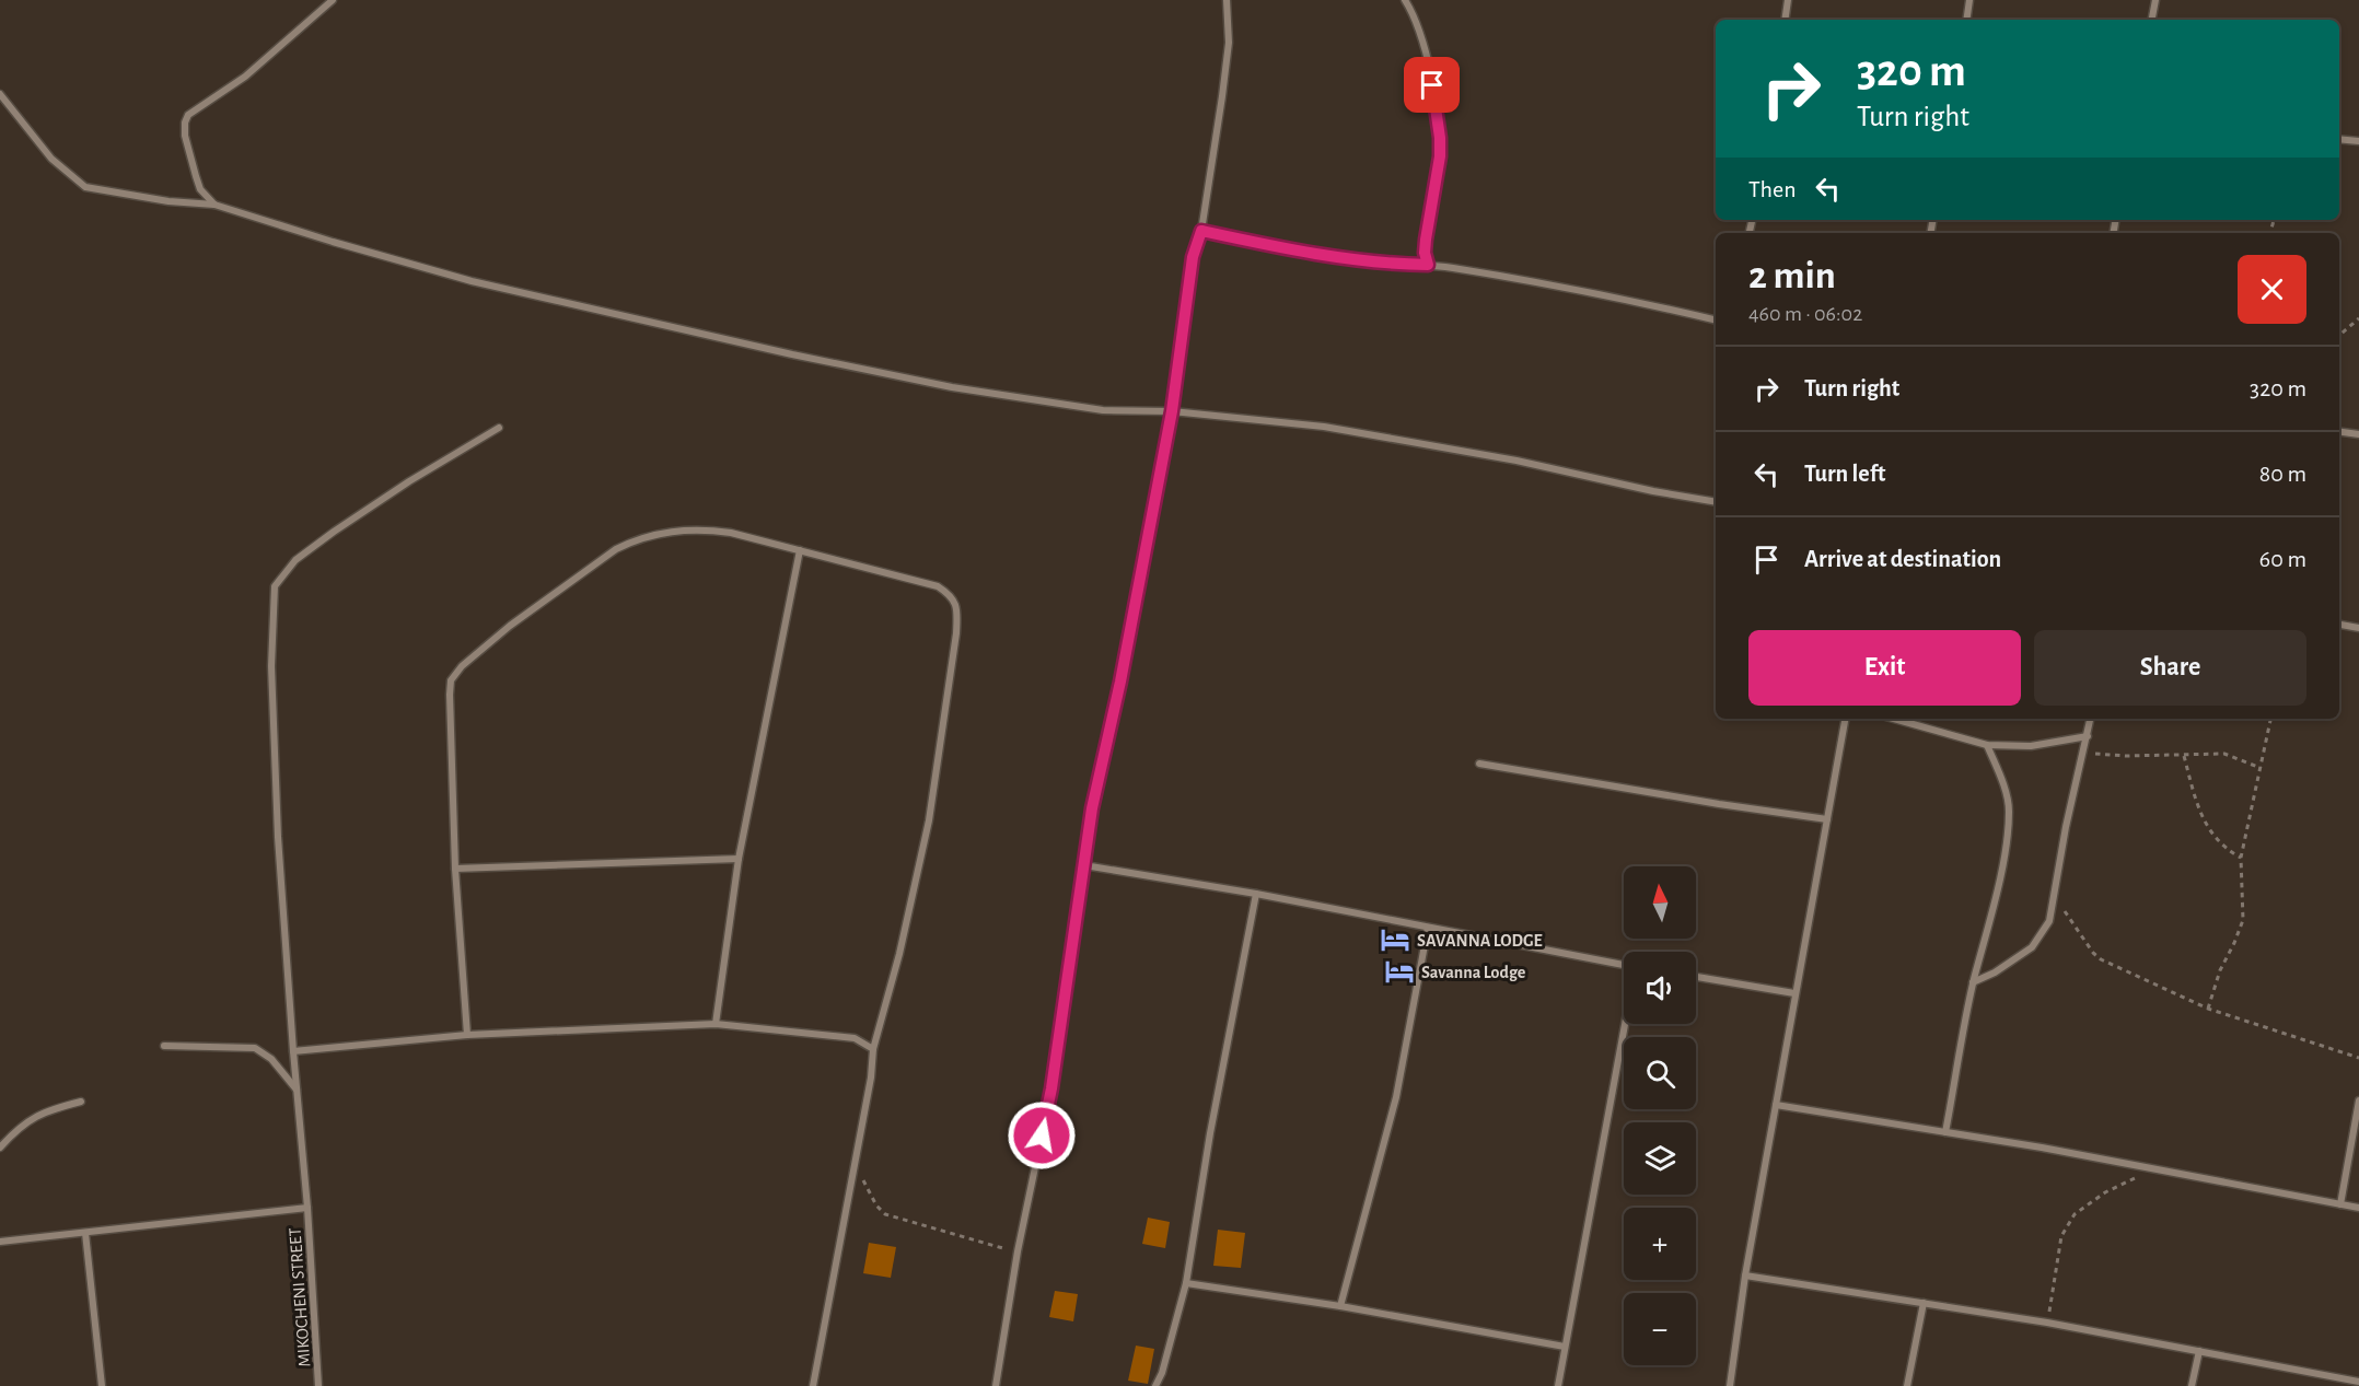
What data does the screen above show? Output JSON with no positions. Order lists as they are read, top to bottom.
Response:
{
  "streets": {
    "street": ["MIKOCHENI STREET"]
  },
  "places": {
    "hotel": ["SAVANNA LODGE", "Savanna Lodge"]
  },
  "north": "top",
  "page": {
    "turn": ["320 m", "Turn right"],
    "then": "Then",
    "heading": ["2 min", "460 m · 06:02"],
    "list": [
      {
        "name": "Turn right",
        "value": "320 m"
      },
      {
        "name": "Turn left",
        "value": "80 m"
      },
      {
        "name": "Arrive at destination",
        "value": "60 m"
      }
    ],
    "buttons": ["Exit", "Share"],
    "map_buttons": ["+", "−"]
  }
}
